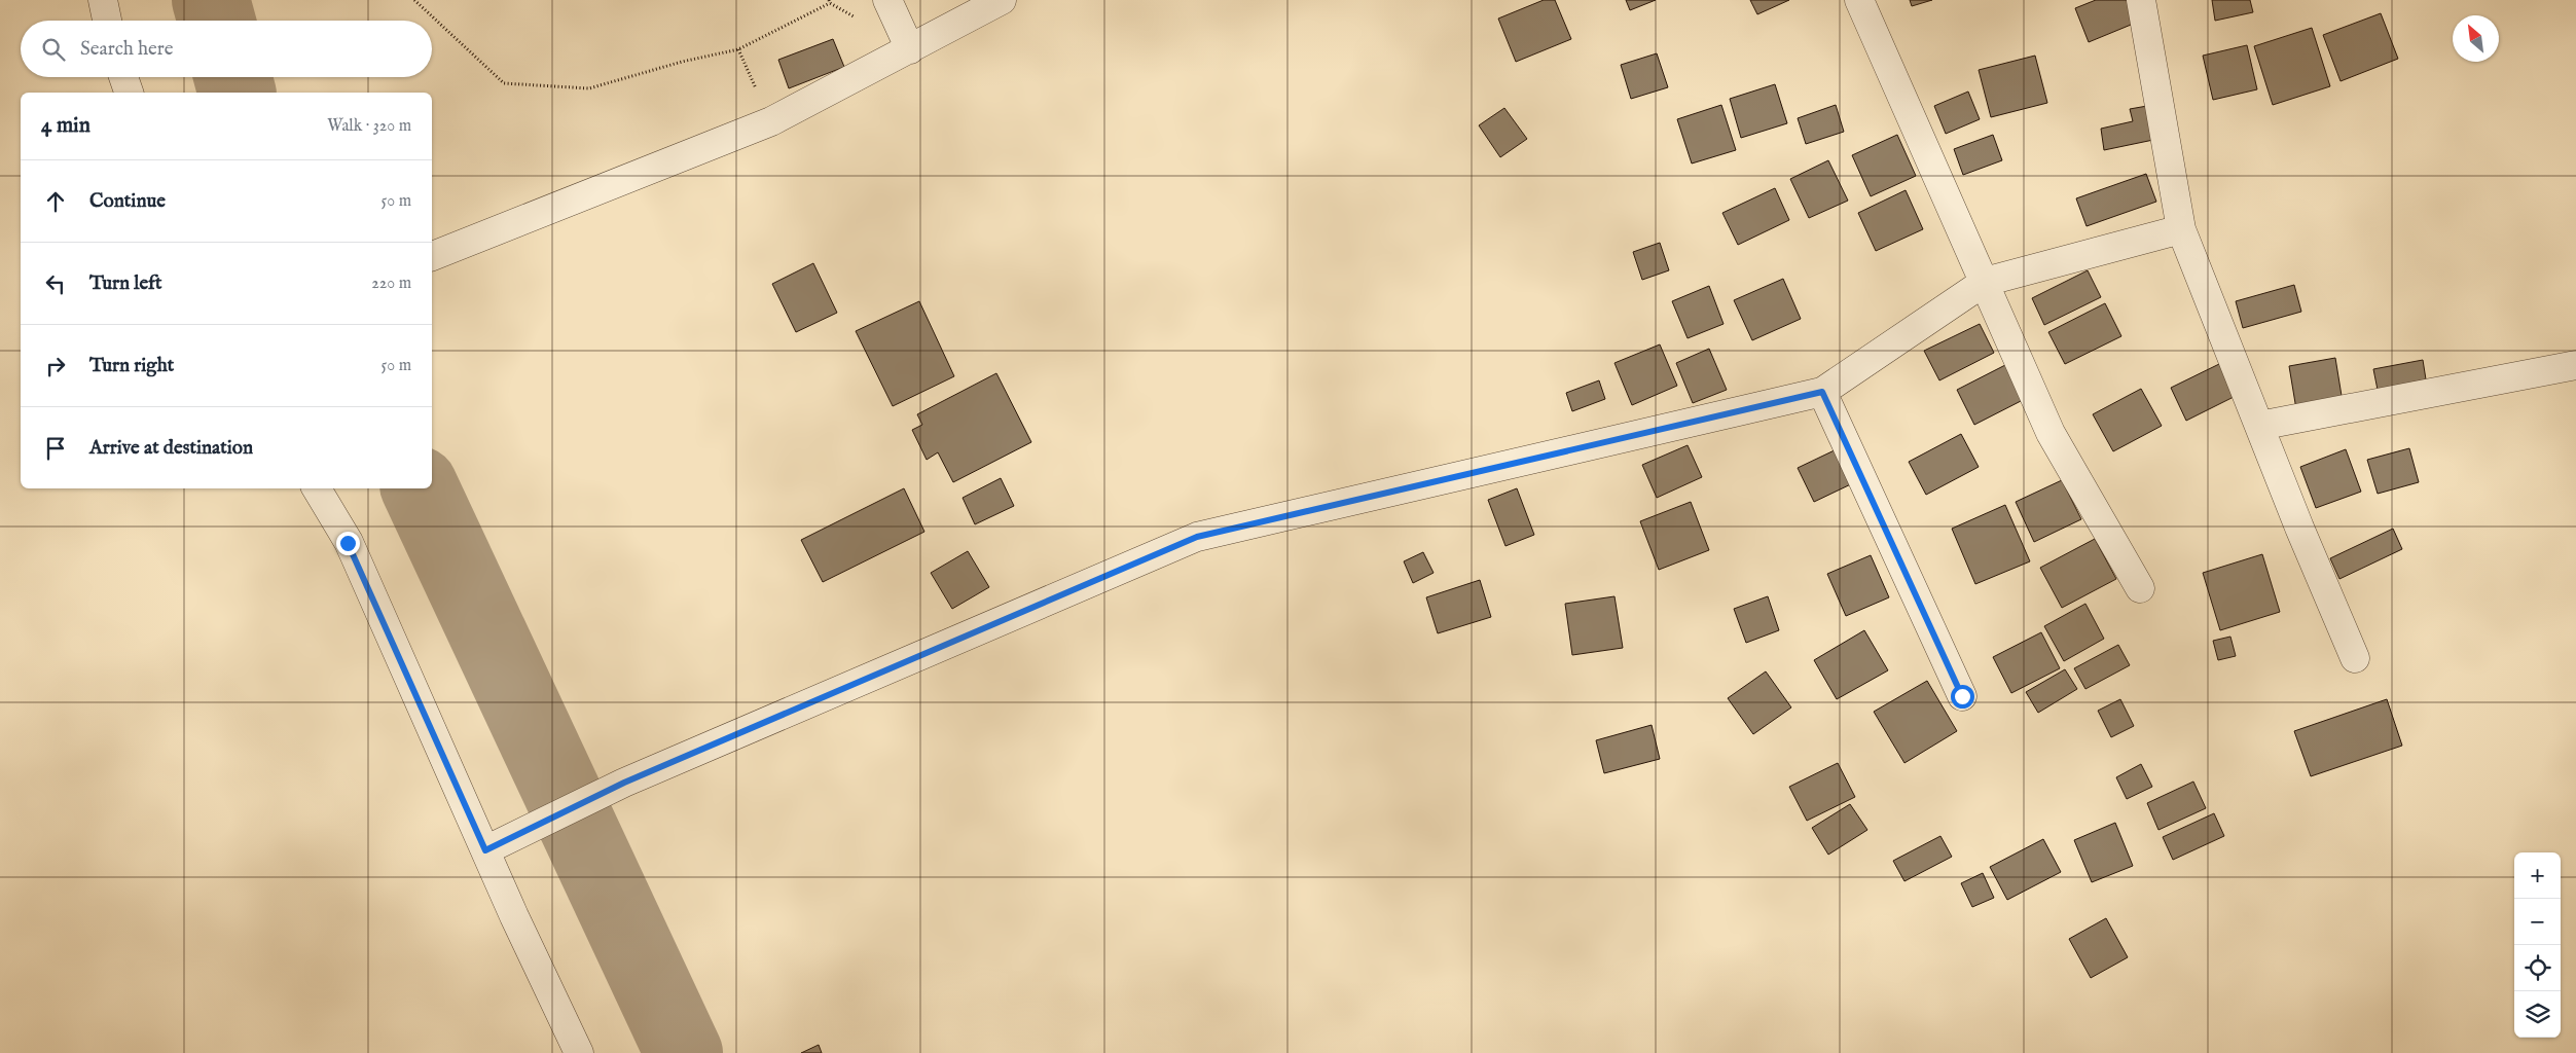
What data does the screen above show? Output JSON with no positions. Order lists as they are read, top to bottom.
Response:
{
  "north": "top left",
  "page": {
    "search": "Search here",
    "heading": ["4 min", "Walk · 320 m"],
    "list": [
      ["Continue", "50 m"],
      ["Turn left", "220 m"],
      ["Turn right", "50 m"],
      "Arrive at destination"
    ],
    "map_buttons": ["+", "−"]
  }
}
